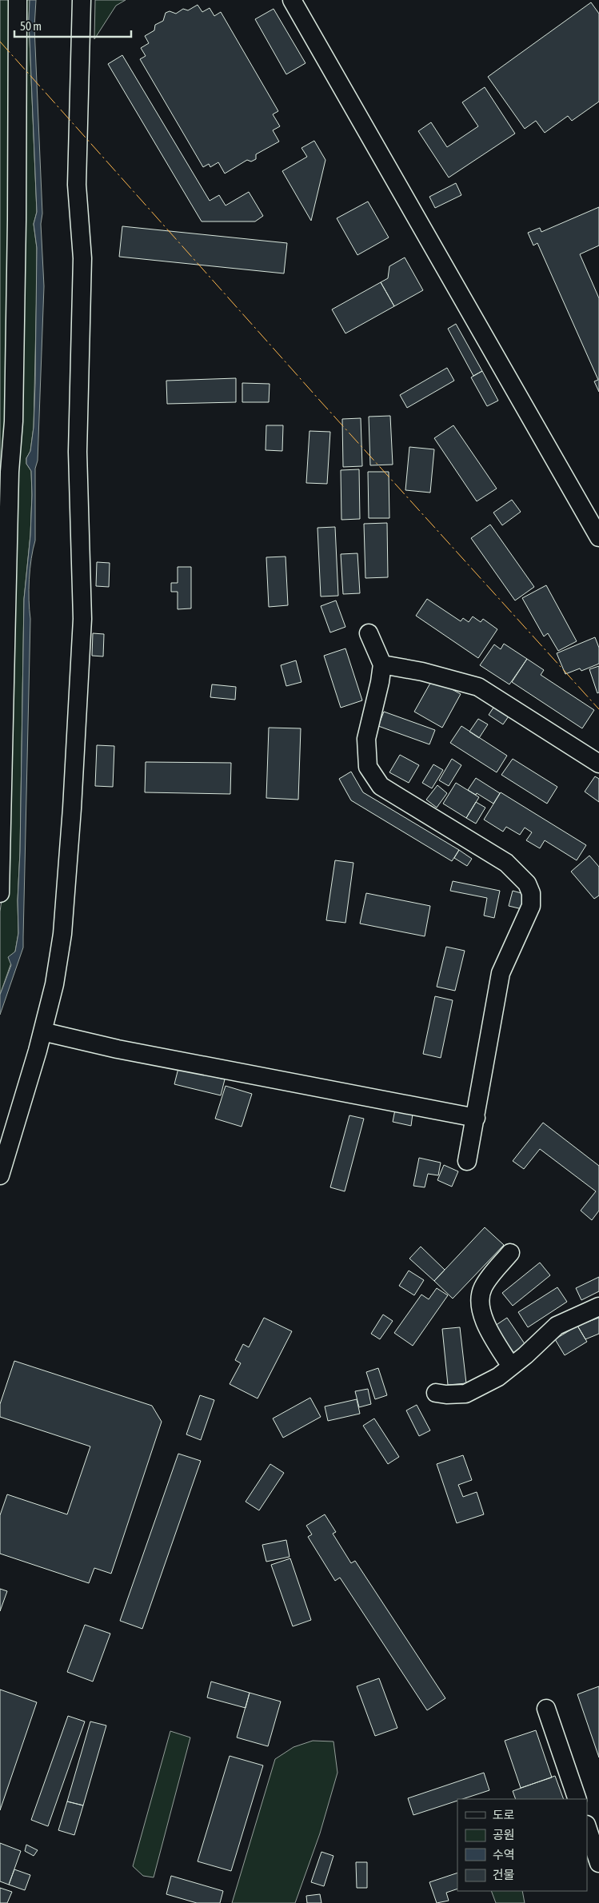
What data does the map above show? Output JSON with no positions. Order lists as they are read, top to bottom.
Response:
{
  "legend": [
    "도로",
    "공원",
    "수역",
    "건물"
  ],
  "scale_bar": "50 m"
}
